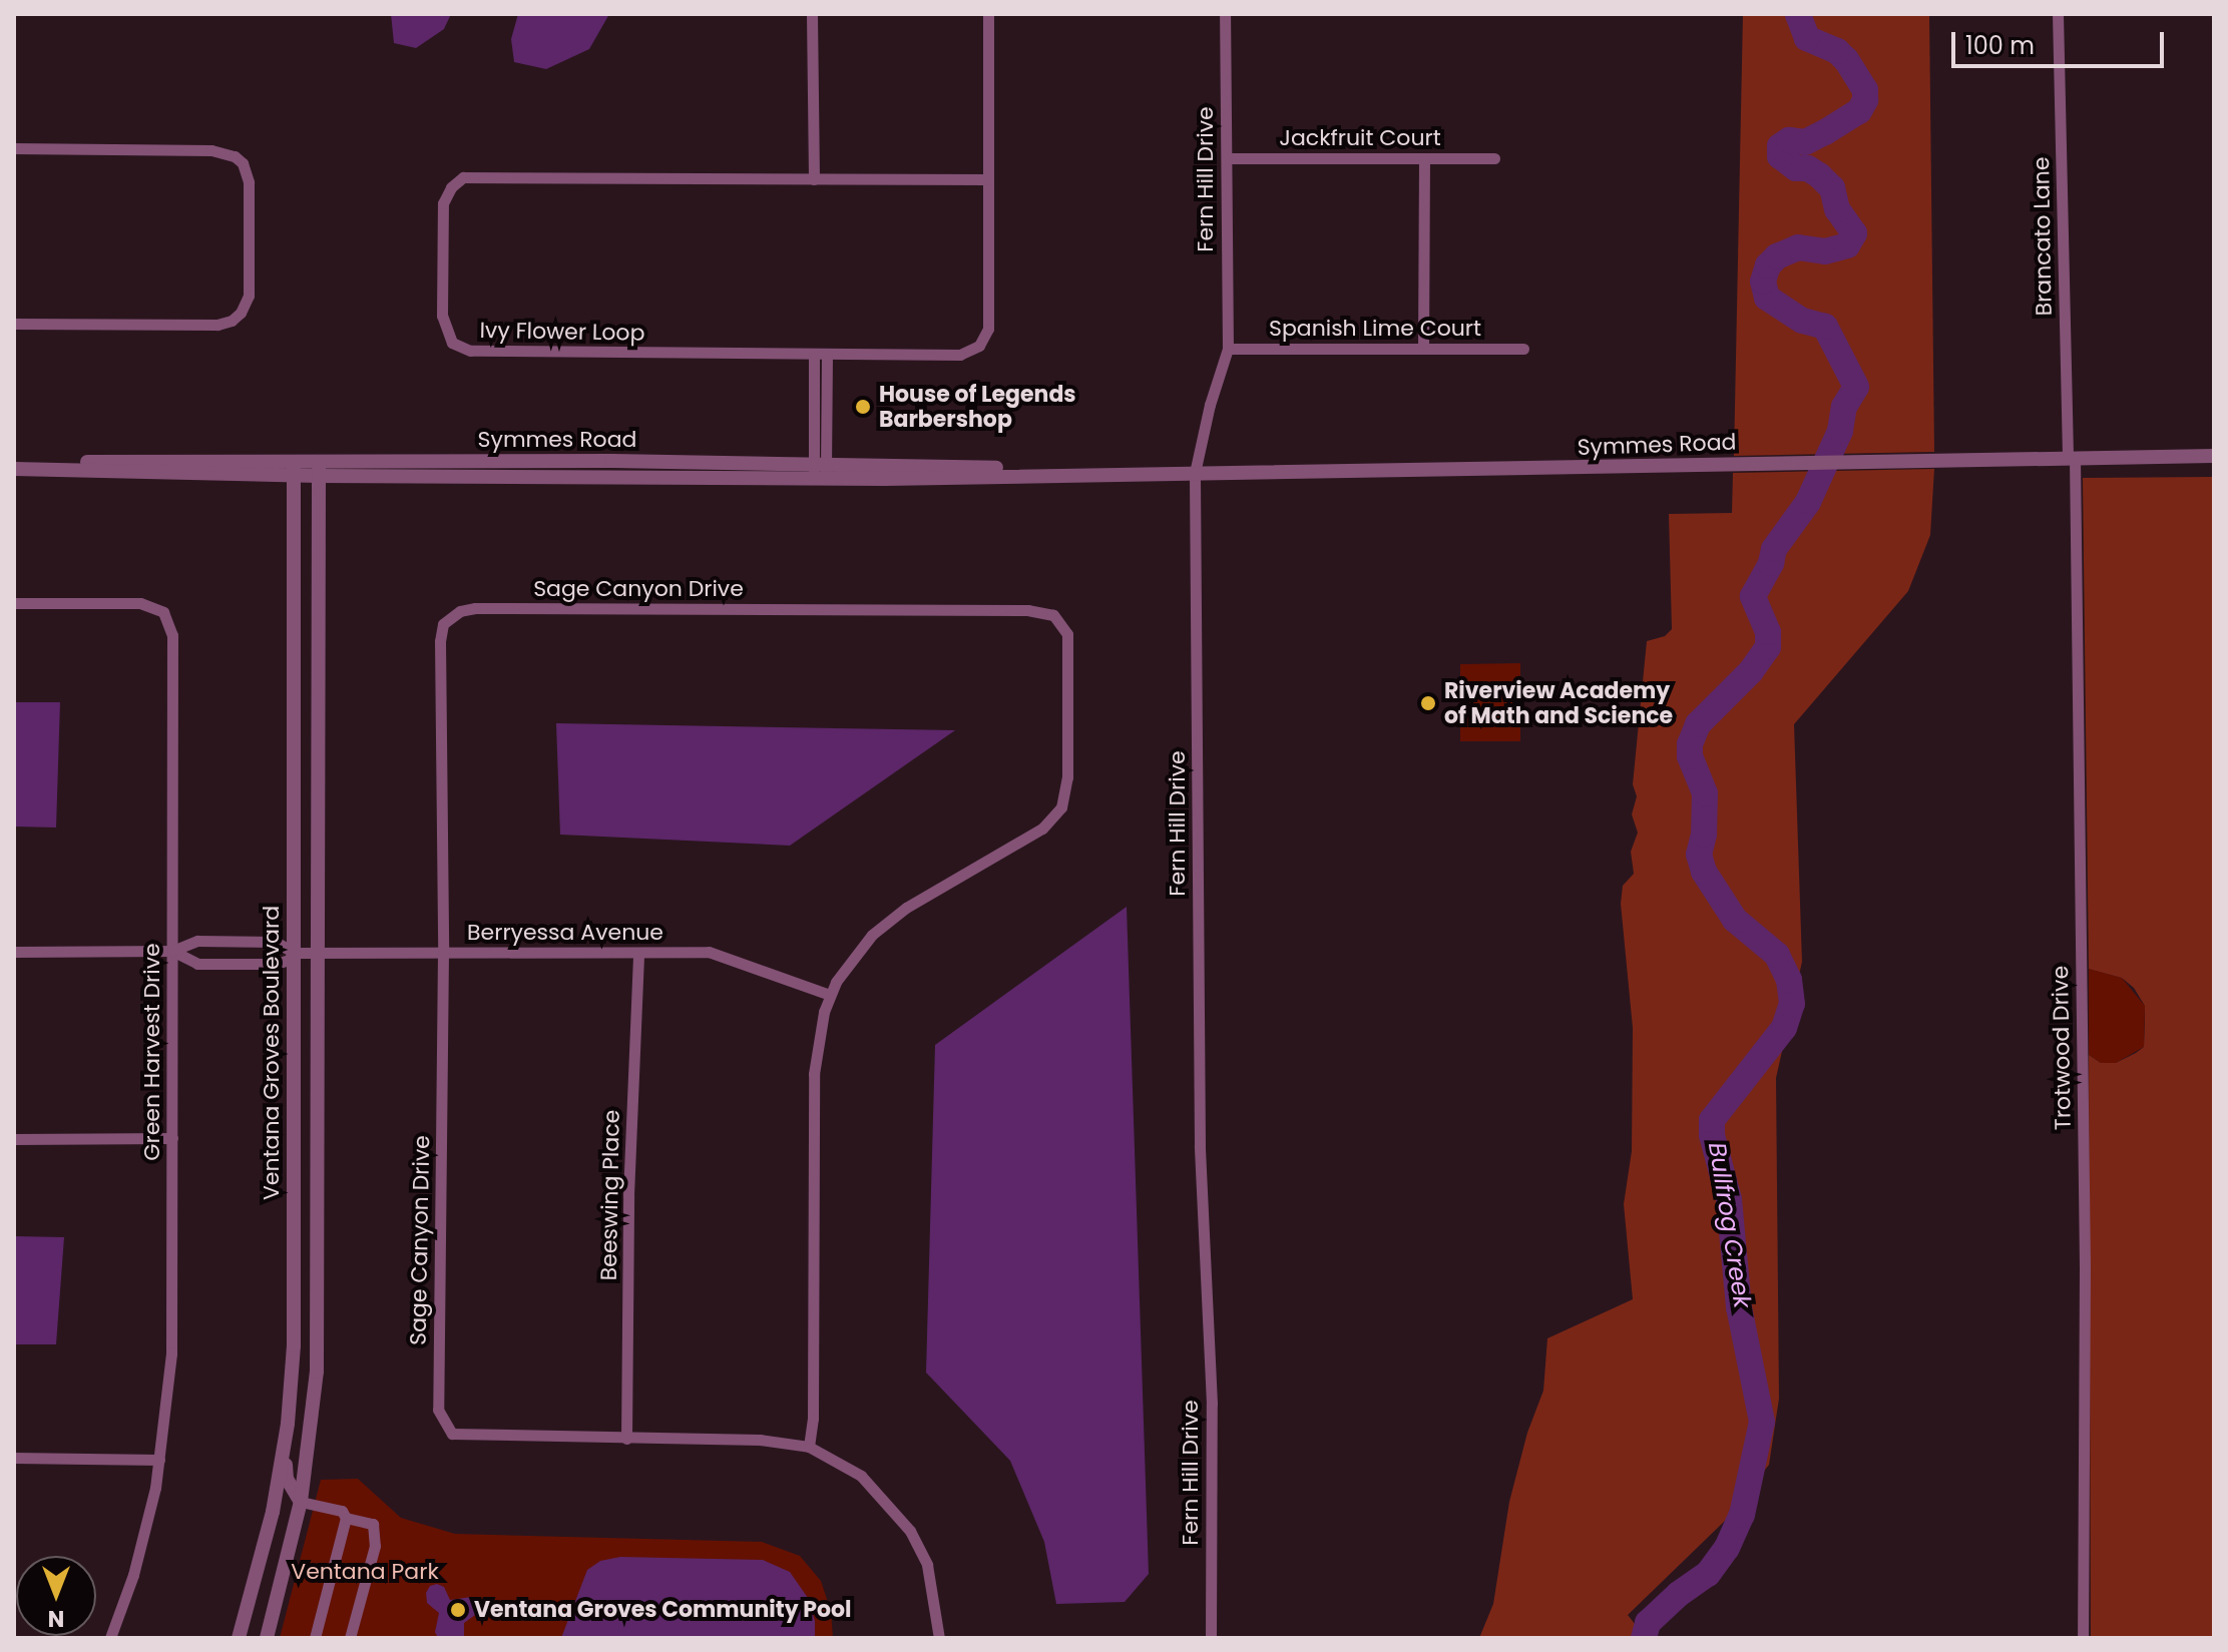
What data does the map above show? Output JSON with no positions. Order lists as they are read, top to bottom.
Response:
{
  "streets": {
    "street": [
      "Jackfruit Court",
      "Fern Hill Drive",
      "Brancato Lane",
      "Spanish Lime Court",
      "Ivy Flower Loop",
      "Symmes Road",
      "Sage Canyon Drive",
      "Berryessa Avenue",
      "Trotwood Drive",
      "Green Harvest Drive",
      "Ventana Groves Boulevard",
      "Beeswing Place"
    ]
  },
  "crossings": [
    ["Jackfruit Court", "Fern Hill Drive"],
    ["Fern Hill Drive", "Spanish Lime Court"],
    ["Fern Hill Drive", "Symmes Road"],
    ["Brancato Lane", "Symmes Road"],
    ["Brancato Lane", "Trotwood Drive"],
    ["Symmes Road", "Trotwood Drive"],
    ["Symmes Road", "Ventana Groves Boulevard"],
    ["Sage Canyon Drive", "Berryessa Avenue"],
    ["Sage Canyon Drive", "Beeswing Place"],
    ["Berryessa Avenue", "Green Harvest Drive"],
    ["Berryessa Avenue", "Ventana Groves Boulevard"],
    ["Berryessa Avenue", "Beeswing Place"]
  ],
  "water": ["Bullfrog Creek"],
  "parks": ["Ventana Park"],
  "places": ["House of Legends Barbershop", "Riverview Academy of Math and Science", "Ventana Groves Community Pool"],
  "scale_bar": "100 m",
  "north": "bottom"
}
